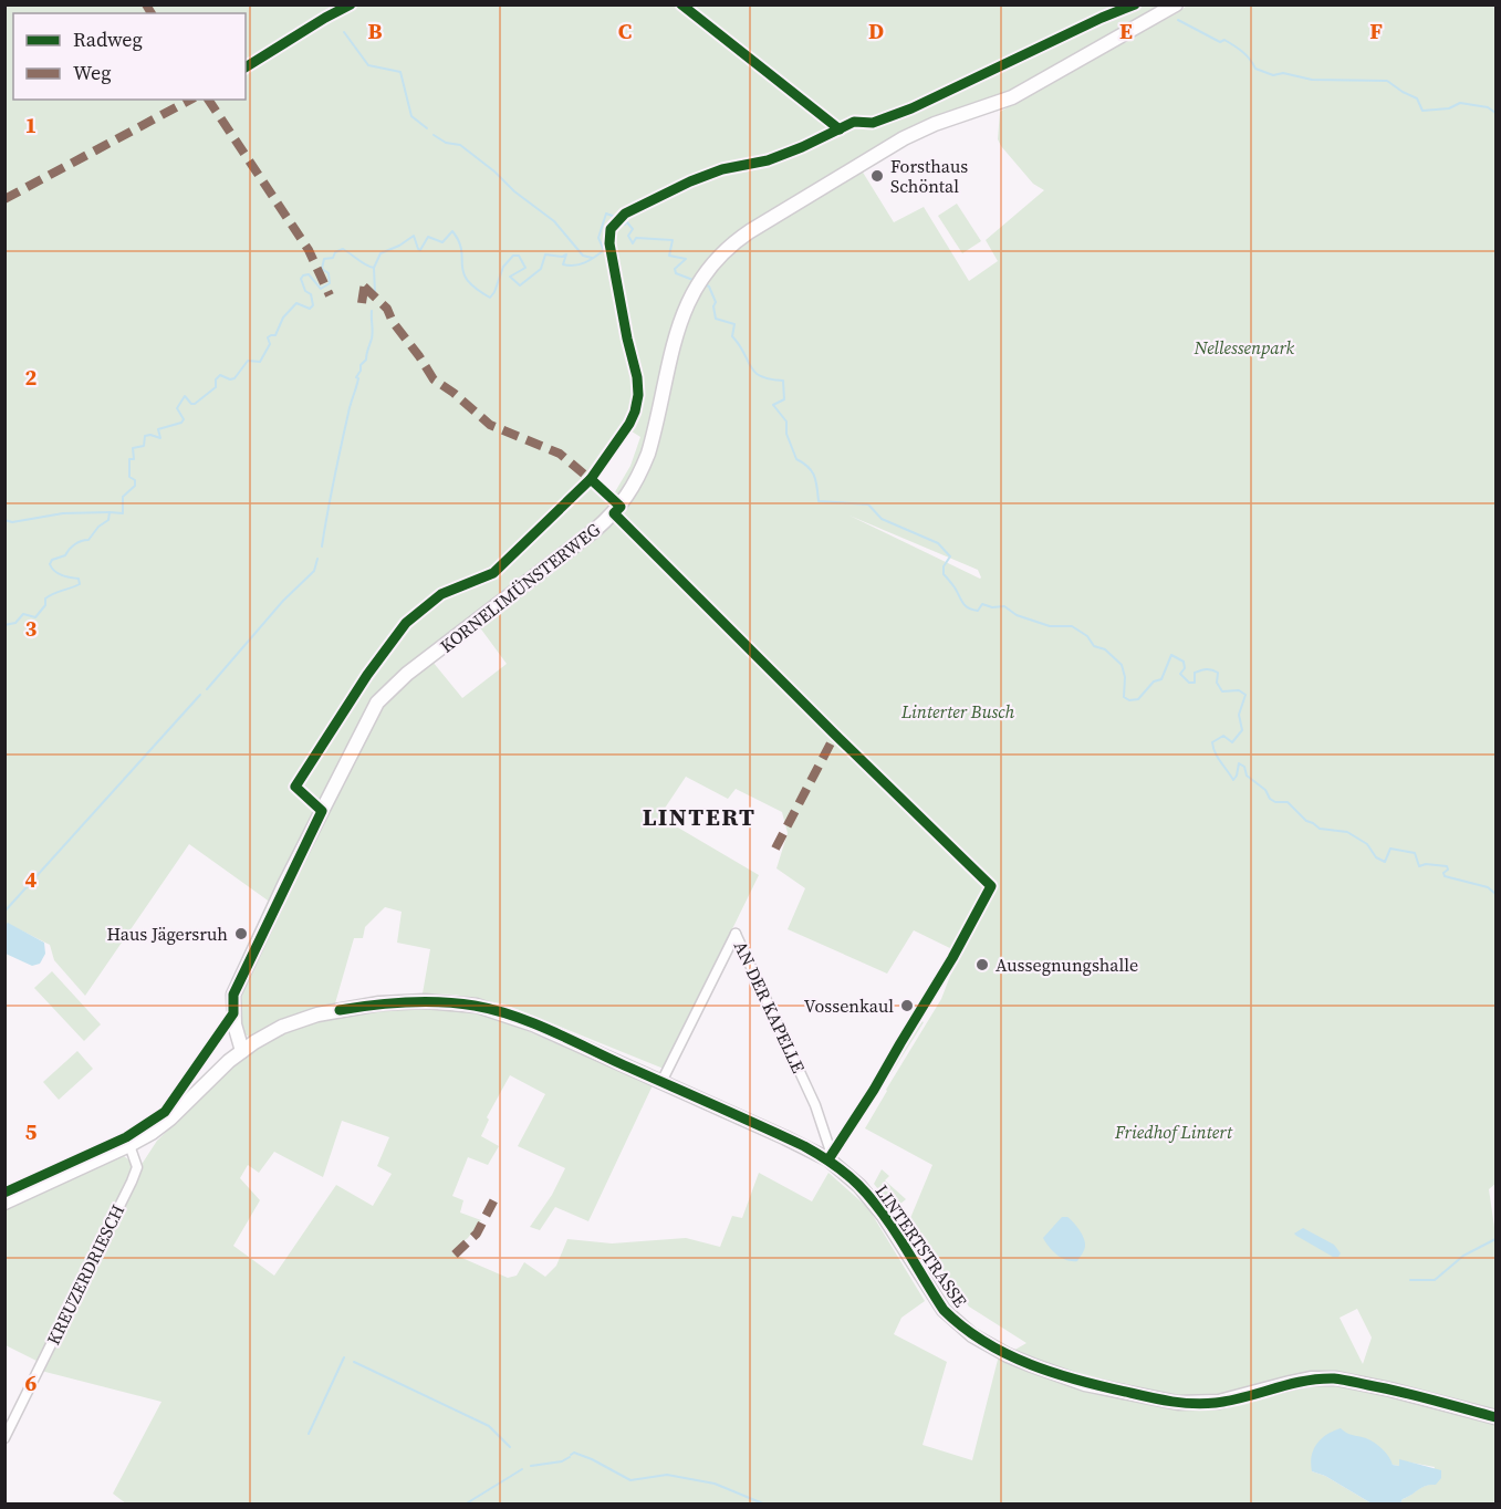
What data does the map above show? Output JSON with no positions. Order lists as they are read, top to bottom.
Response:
{
  "streets": {
    "main road": ["KORNELIMÜNSTERWEG", "LINTERTSTRASSE"],
    "street": ["AN DER KAPELLE", "KREUZERDRIESCH"]
  },
  "crossings": [
    ["KORNELIMÜNSTERWEG", "LINTERTSTRASSE"],
    ["AN DER KAPELLE", "LINTERTSTRASSE"],
    ["LINTERTSTRASSE", "KREUZERDRIESCH"]
  ],
  "districts": ["LINTERT"],
  "parks": ["Nellessenpark", "Linterter Busch", "Friedhof Lintert"],
  "places": [
    "Forsthaus Schöntal",
    "Haus Jägersruh",
    "Aussegnungshalle",
    "Vossenkaul"
  ],
  "legend": ["Radweg", "Weg"],
  "grid": {
    "columns": [
      "B",
      "C",
      "D",
      "E",
      "F"
    ],
    "rows": [
      "1",
      "2",
      "3",
      "4",
      "5",
      "6"
    ]
  }
}
